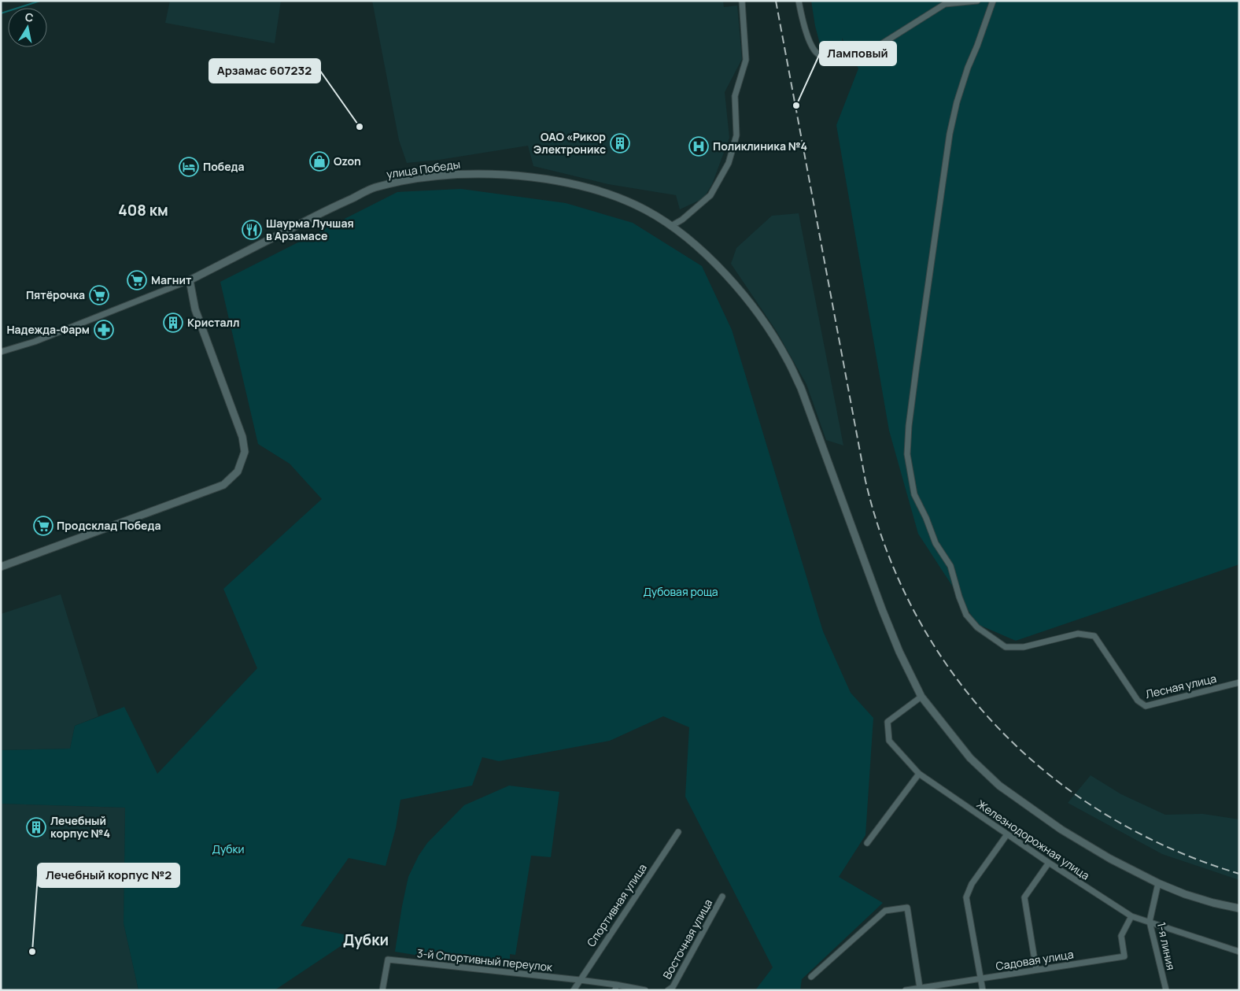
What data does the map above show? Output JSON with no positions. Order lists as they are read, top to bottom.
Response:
{
  "streets": {
    "street": [
      "улица Победы",
      "Лесная улица",
      "Железнодорожная улица",
      "Спортивная улица",
      "Восточная улица",
      "1-я линия",
      "3-й Спортивный переулок",
      "Садовая улица"
    ]
  },
  "crossings": [
    ["улица Победы", "Железнодорожная улица"],
    ["улица Победы", "1-я линия"],
    ["Железнодорожная улица", "1-я линия"],
    ["Железнодорожная улица", "Садовая улица"],
    ["Спортивная улица", "3-й Спортивный переулок"]
  ],
  "districts": ["408 км", "Дубки"],
  "parks": ["Дубовая роща", "Дубки"],
  "places": {
    "other": ["Ламповый", "Арзамас 607232", "Лечебный корпус №2"],
    "building": ["ОАО «Рикор Электроникс", "Кристалл", "Лечебный корпус №4"],
    "hospital": ["Поликлиника №4"],
    "shop": ["Ozon"],
    "hotel": ["Победа"],
    "restaurant": ["Шаурма Лучшая в Арзамасе"],
    "supermarket": ["Магнит", "Пятёрочка", "Продсклад Победа"],
    "pharmacy": ["Надежда-Фарм"]
  },
  "north": "top"
}
